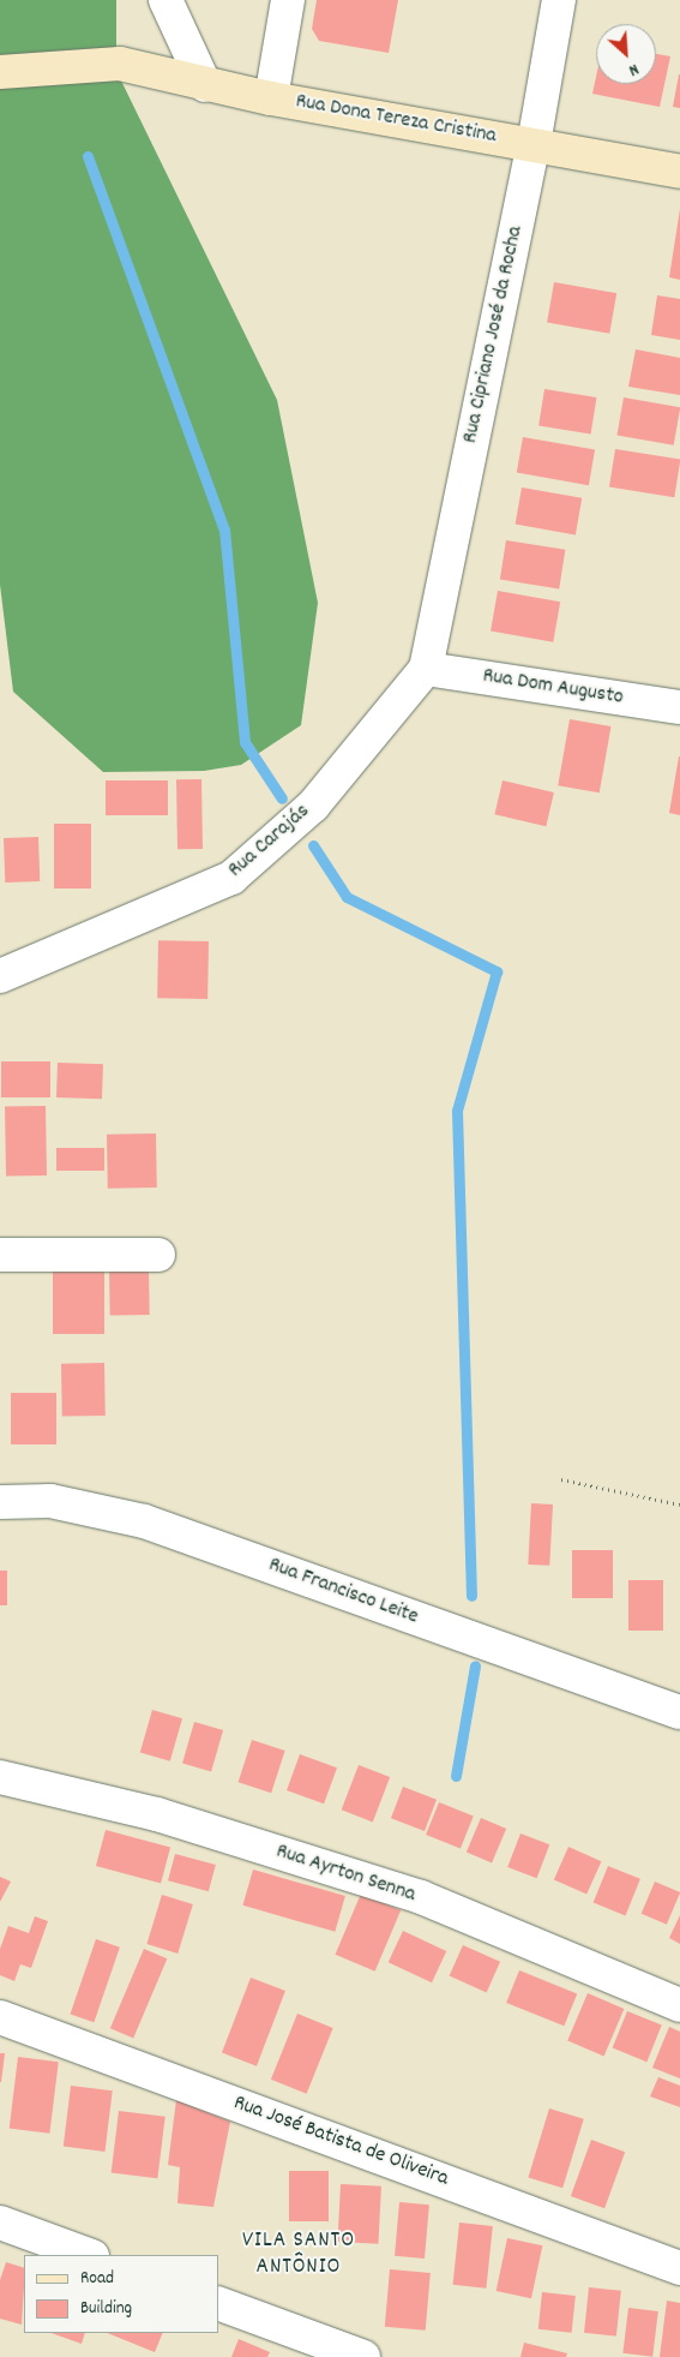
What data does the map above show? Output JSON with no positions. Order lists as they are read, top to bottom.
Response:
{
  "streets": {
    "street": [
      "Rua Dona Tereza Cristina",
      "Rua Cipriano José da Rocha",
      "Rua Dom Augusto",
      "Rua Carajás",
      "Rua Francisco Leite",
      "Rua Ayrton Senna",
      "Rua José Batista de Oliveira"
    ]
  },
  "crossings": [
    ["Rua Dona Tereza Cristina", "Rua Cipriano José da Rocha"],
    ["Rua Cipriano José da Rocha", "Rua Dom Augusto"],
    ["Rua Cipriano José da Rocha", "Rua Carajás"],
    ["Rua Dom Augusto", "Rua Carajás"]
  ],
  "districts": ["VILA SANTO ANTÔNIO"],
  "legend": ["Road", "Building"],
  "north": "bottom right"
}
